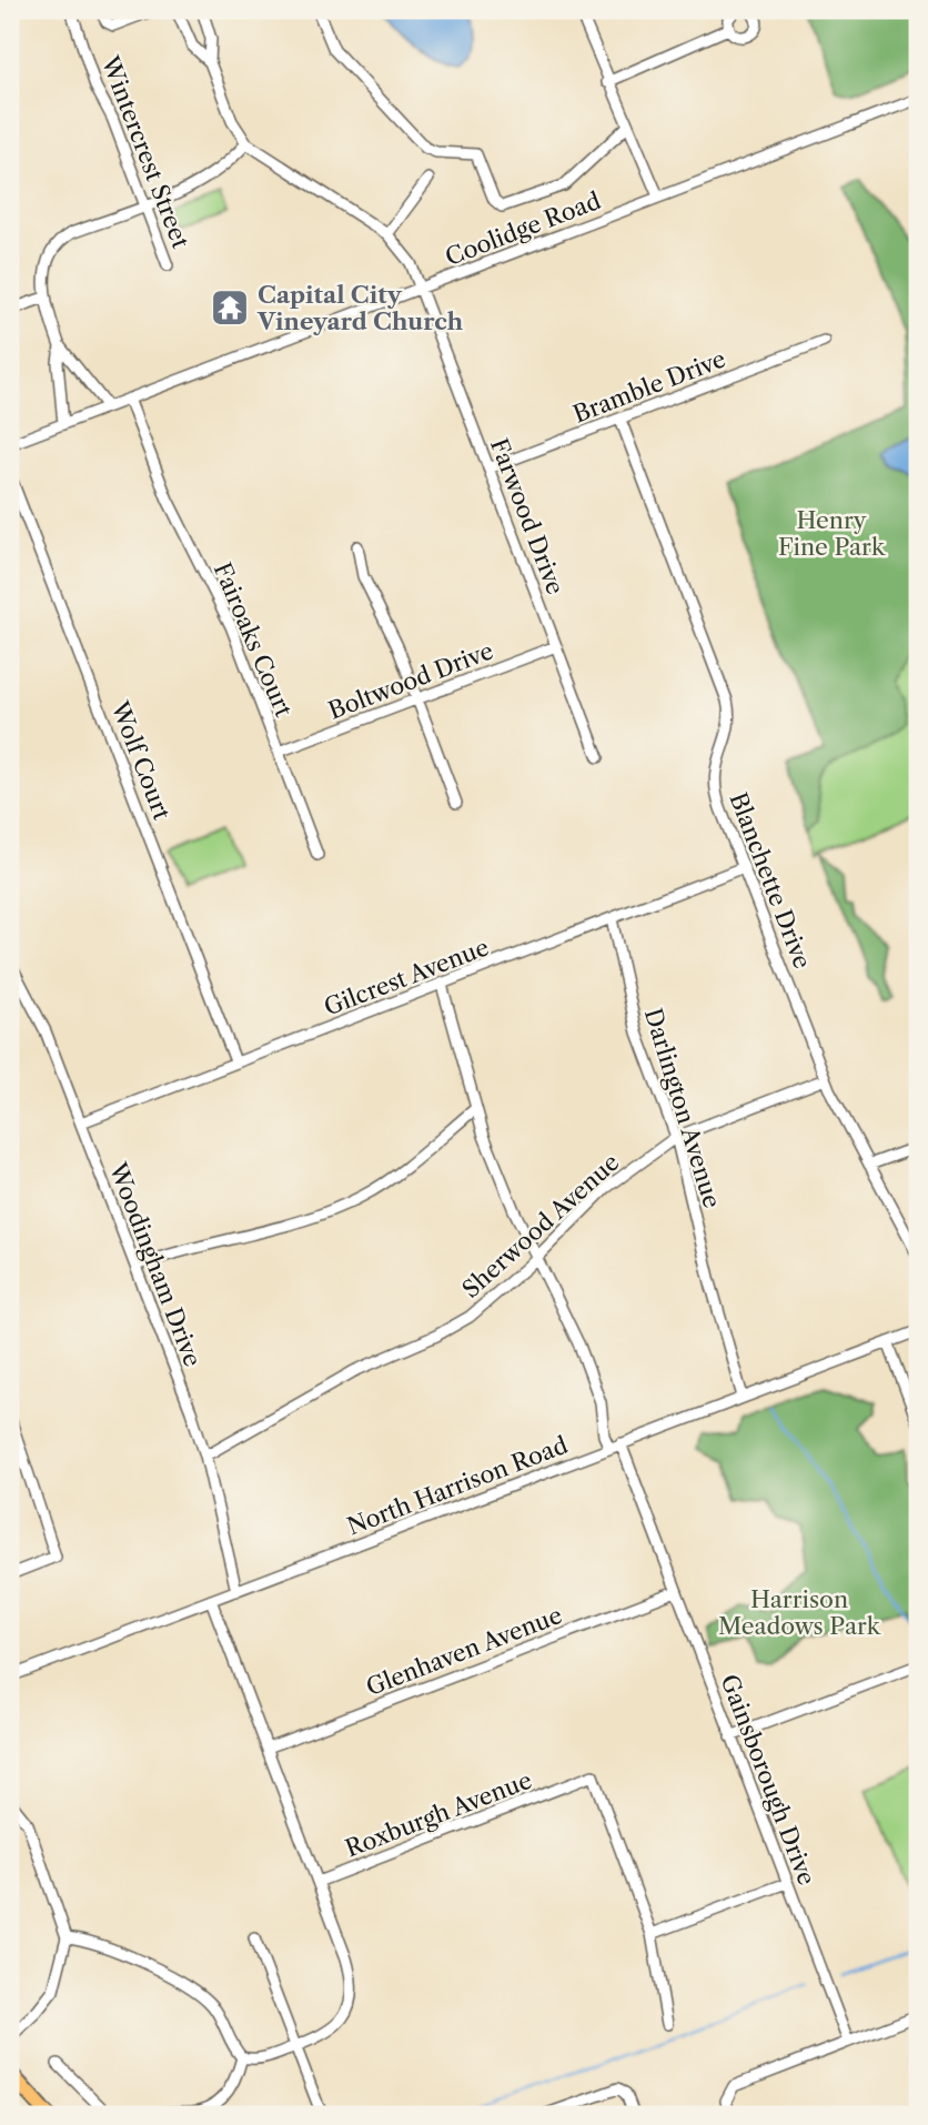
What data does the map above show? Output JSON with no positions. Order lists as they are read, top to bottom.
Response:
{
  "streets": {
    "street": [
      "Wintercrest Street",
      "Coolidge Road",
      "Bramble Drive",
      "Farwood Drive",
      "Fairoaks Court",
      "Boltwood Drive",
      "Wolf Court",
      "Blanchette Drive",
      "Gilcrest Avenue",
      "Darlington Avenue",
      "Sherwood Avenue",
      "Woodingham Drive",
      "North Harrison Road",
      "Glenhaven Avenue",
      "Gainsborough Drive",
      "Roxburgh Avenue"
    ]
  },
  "crossings": [
    ["Coolidge Road", "Farwood Drive"],
    ["Coolidge Road", "Fairoaks Court"],
    ["Bramble Drive", "Farwood Drive"],
    ["Bramble Drive", "Blanchette Drive"],
    ["Farwood Drive", "Boltwood Drive"],
    ["Fairoaks Court", "Boltwood Drive"],
    ["Wolf Court", "Gilcrest Avenue"],
    ["Blanchette Drive", "Gilcrest Avenue"],
    ["Blanchette Drive", "Sherwood Avenue"],
    ["Gilcrest Avenue", "Darlington Avenue"],
    ["Gilcrest Avenue", "Woodingham Drive"],
    ["Gilcrest Avenue", "Gainsborough Drive"],
    ["Darlington Avenue", "Sherwood Avenue"],
    ["Darlington Avenue", "North Harrison Road"],
    ["Sherwood Avenue", "Woodingham Drive"],
    ["Sherwood Avenue", "Gainsborough Drive"],
    ["Woodingham Drive", "North Harrison Road"],
    ["North Harrison Road", "Gainsborough Drive"],
    ["Glenhaven Avenue", "Gainsborough Drive"]
  ],
  "parks": ["Henry Fine Park", "Harrison Meadows Park"],
  "places": {
    "temple": ["Capital City Vineyard Church"]
  }
}
